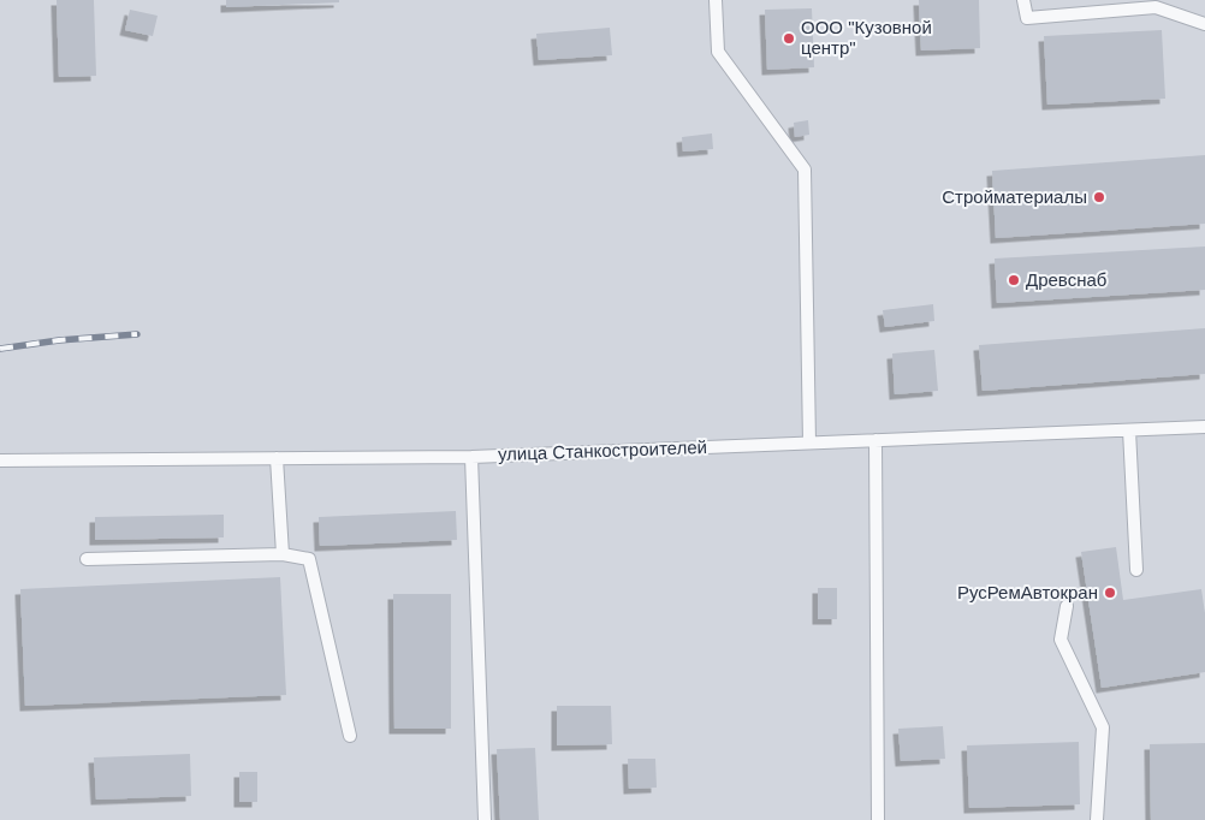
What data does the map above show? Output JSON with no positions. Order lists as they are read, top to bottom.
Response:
{
  "streets": {
    "lane": ["улица Станкостроителей"]
  },
  "places": [
    "ООО \"Кузовной центр\"",
    "Стройматериалы",
    "Древснаб",
    "РусРемАвтокран"
  ]
}
